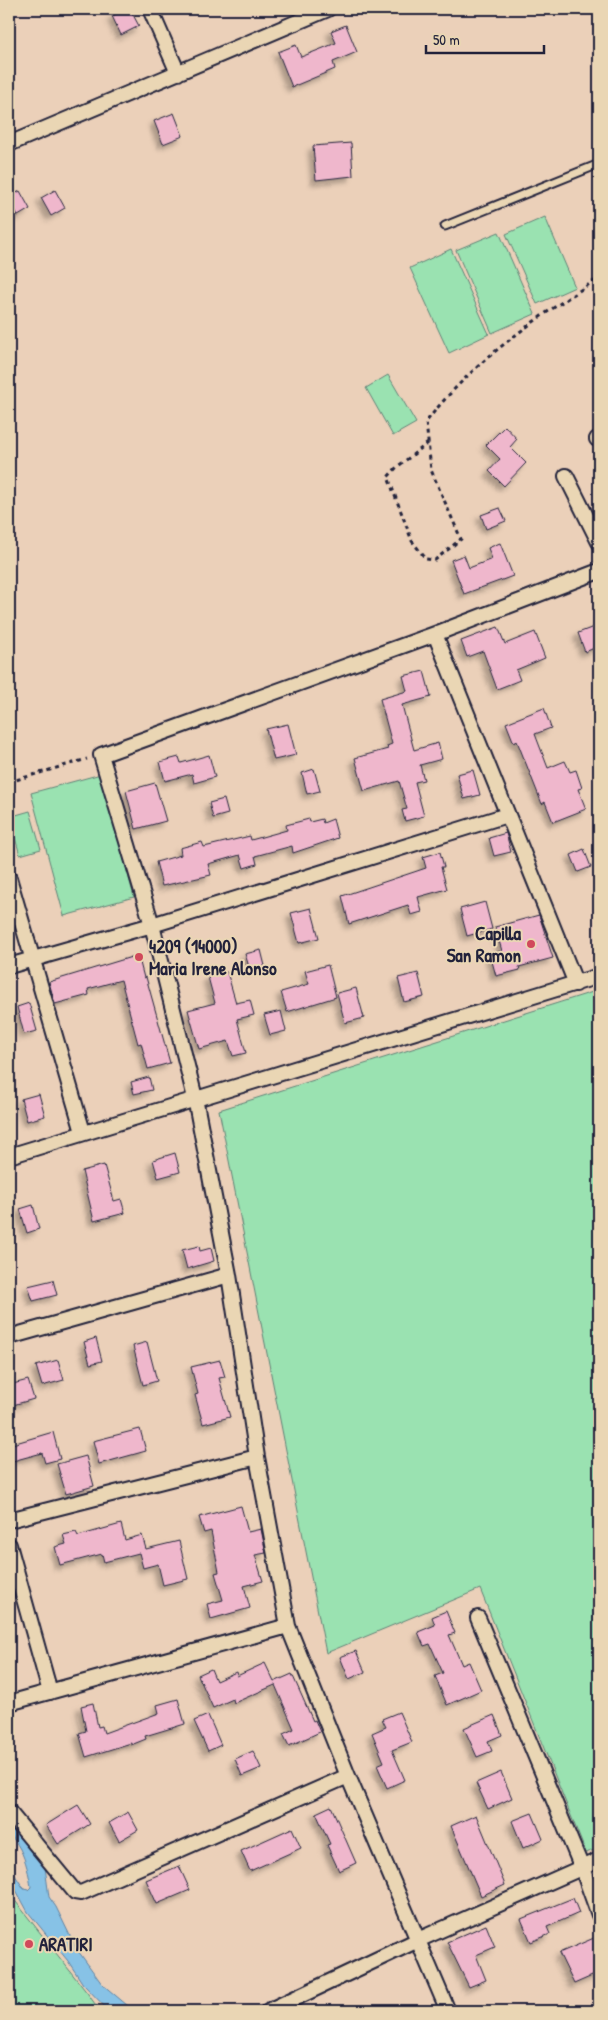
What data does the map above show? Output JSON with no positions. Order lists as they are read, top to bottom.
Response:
{
  "places": ["Capilla San Ramon", "4209 (14000) Maria Irene Alonso", "ARATIRI"],
  "scale_bar": "50 m"
}
